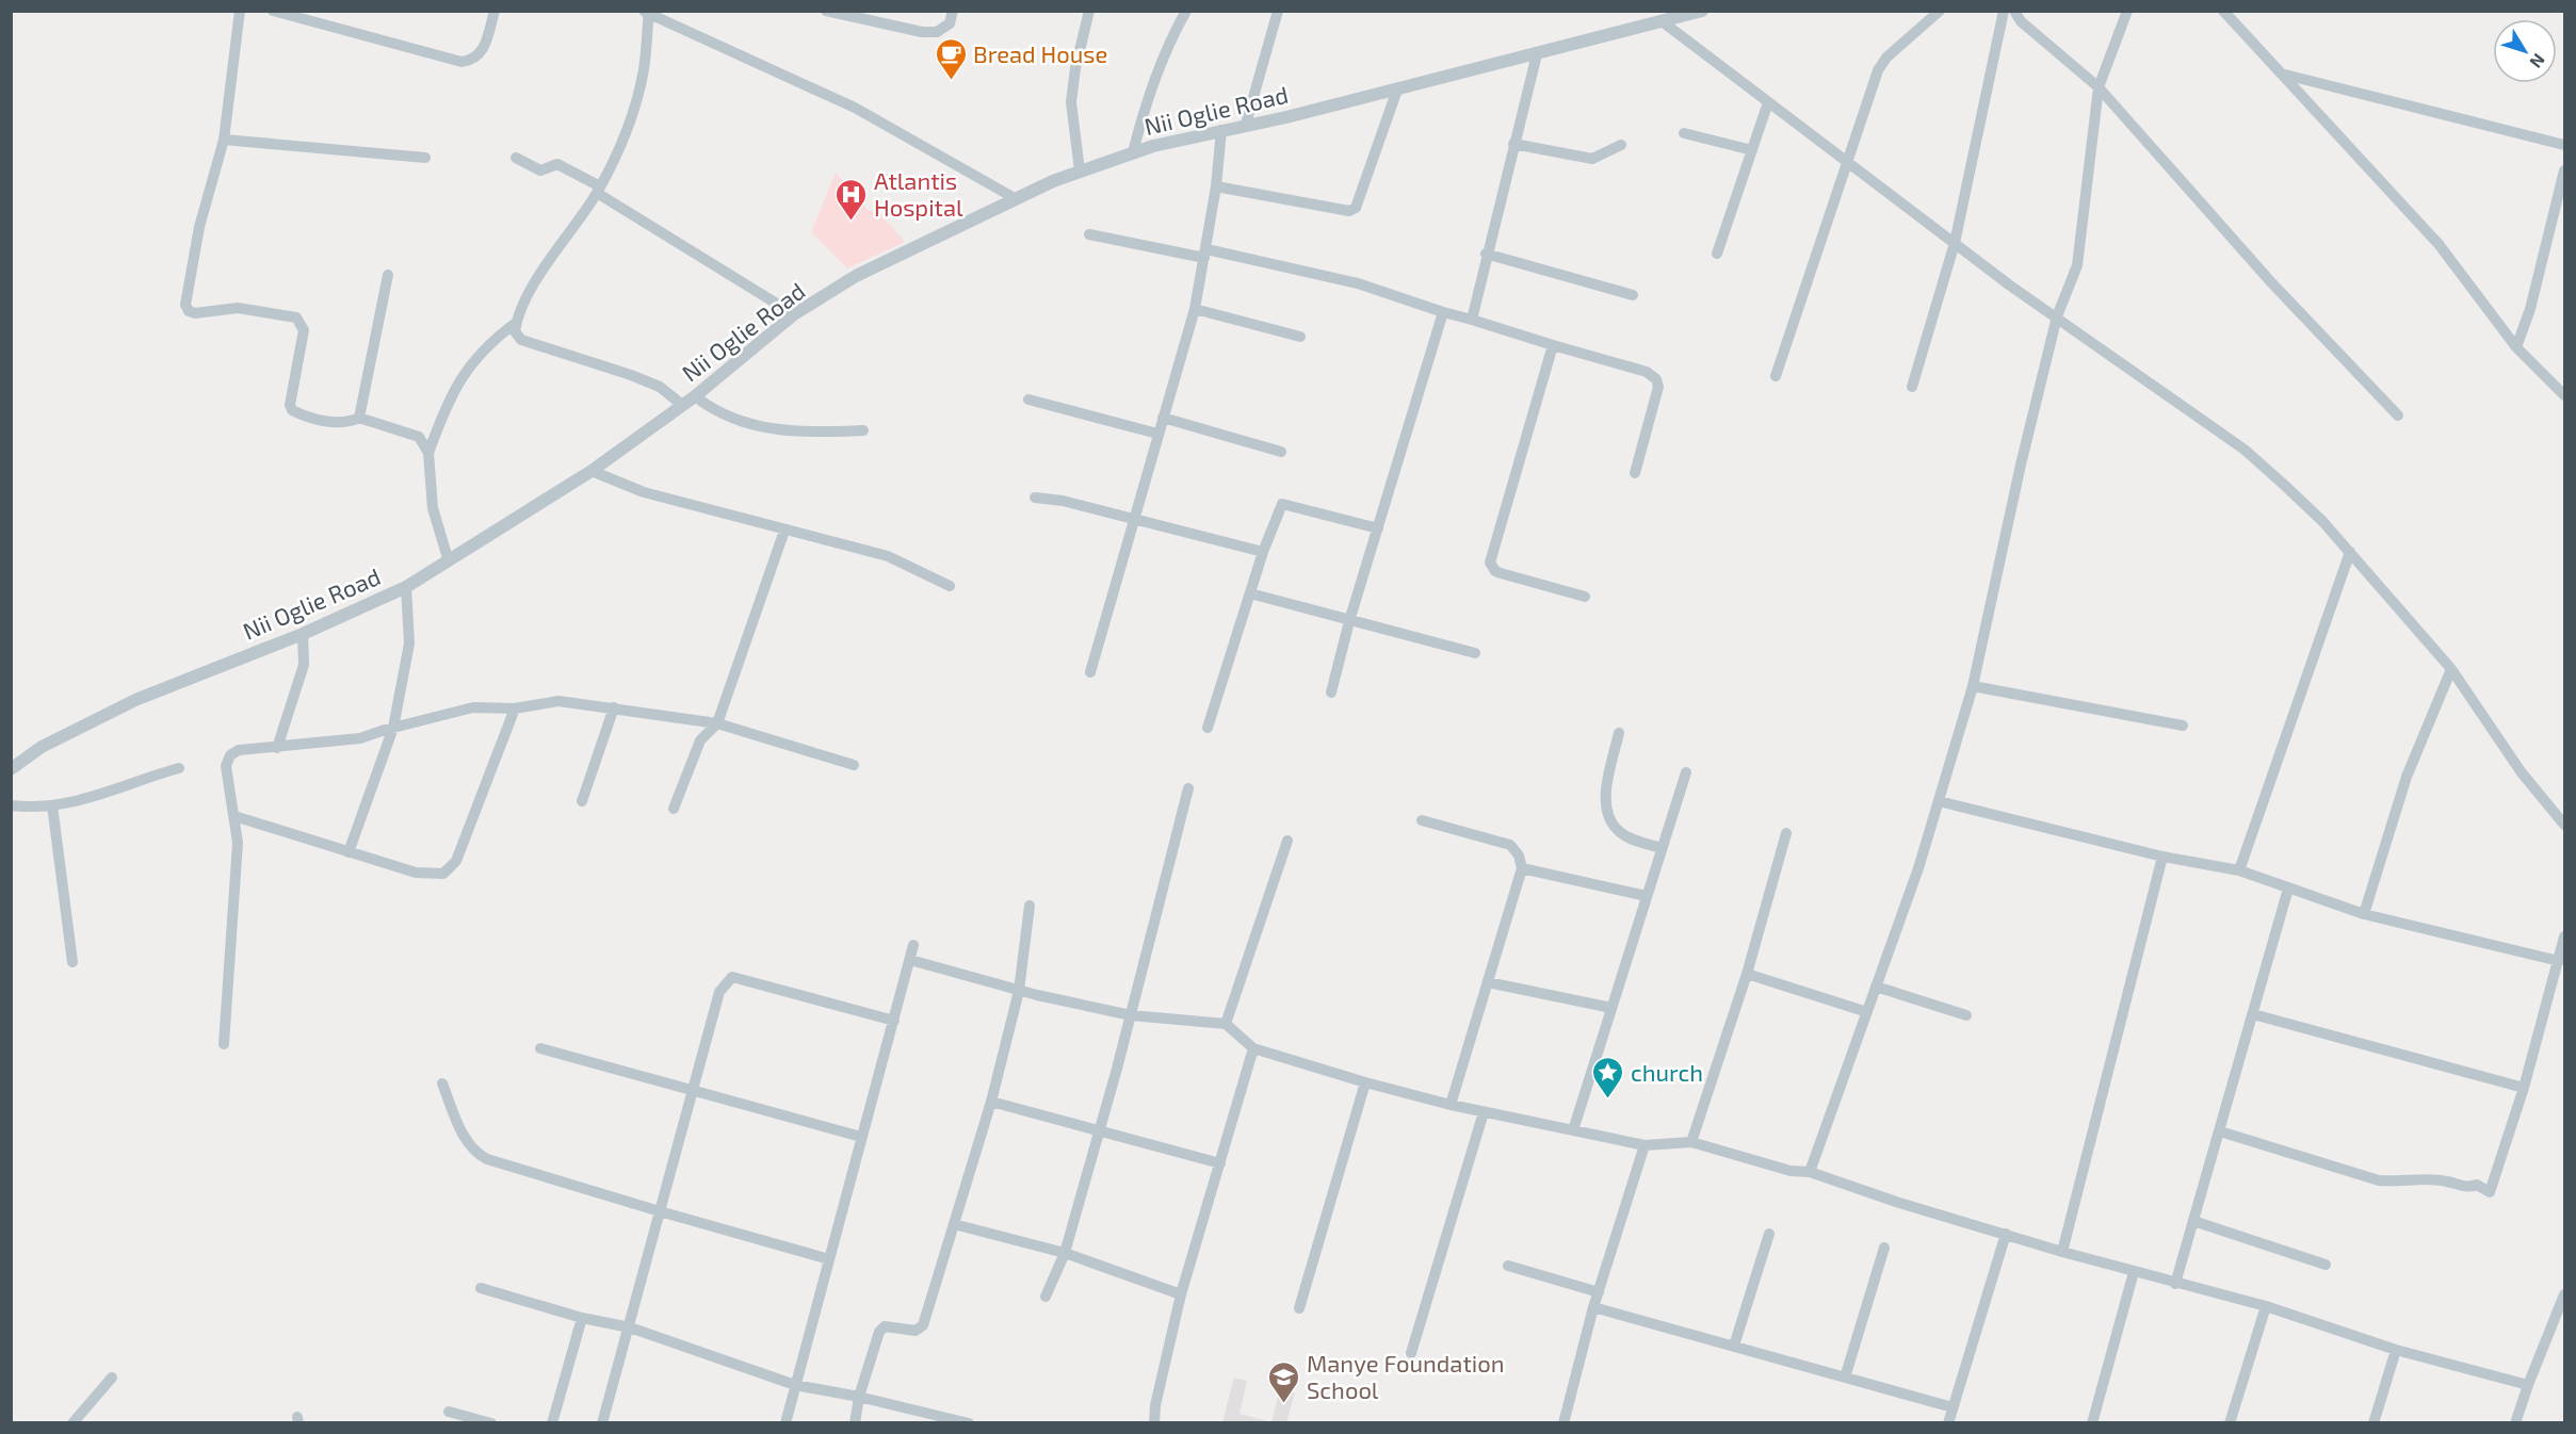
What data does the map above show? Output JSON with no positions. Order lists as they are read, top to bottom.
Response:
{
  "streets": {
    "street": ["Nii Oglie Road"]
  },
  "places": {
    "cafe": ["Bread House"],
    "hospital": ["Atlantis Hospital"],
    "place": ["church"],
    "school or university": ["Manye Foundation School"]
  },
  "north": "bottom right"
}
